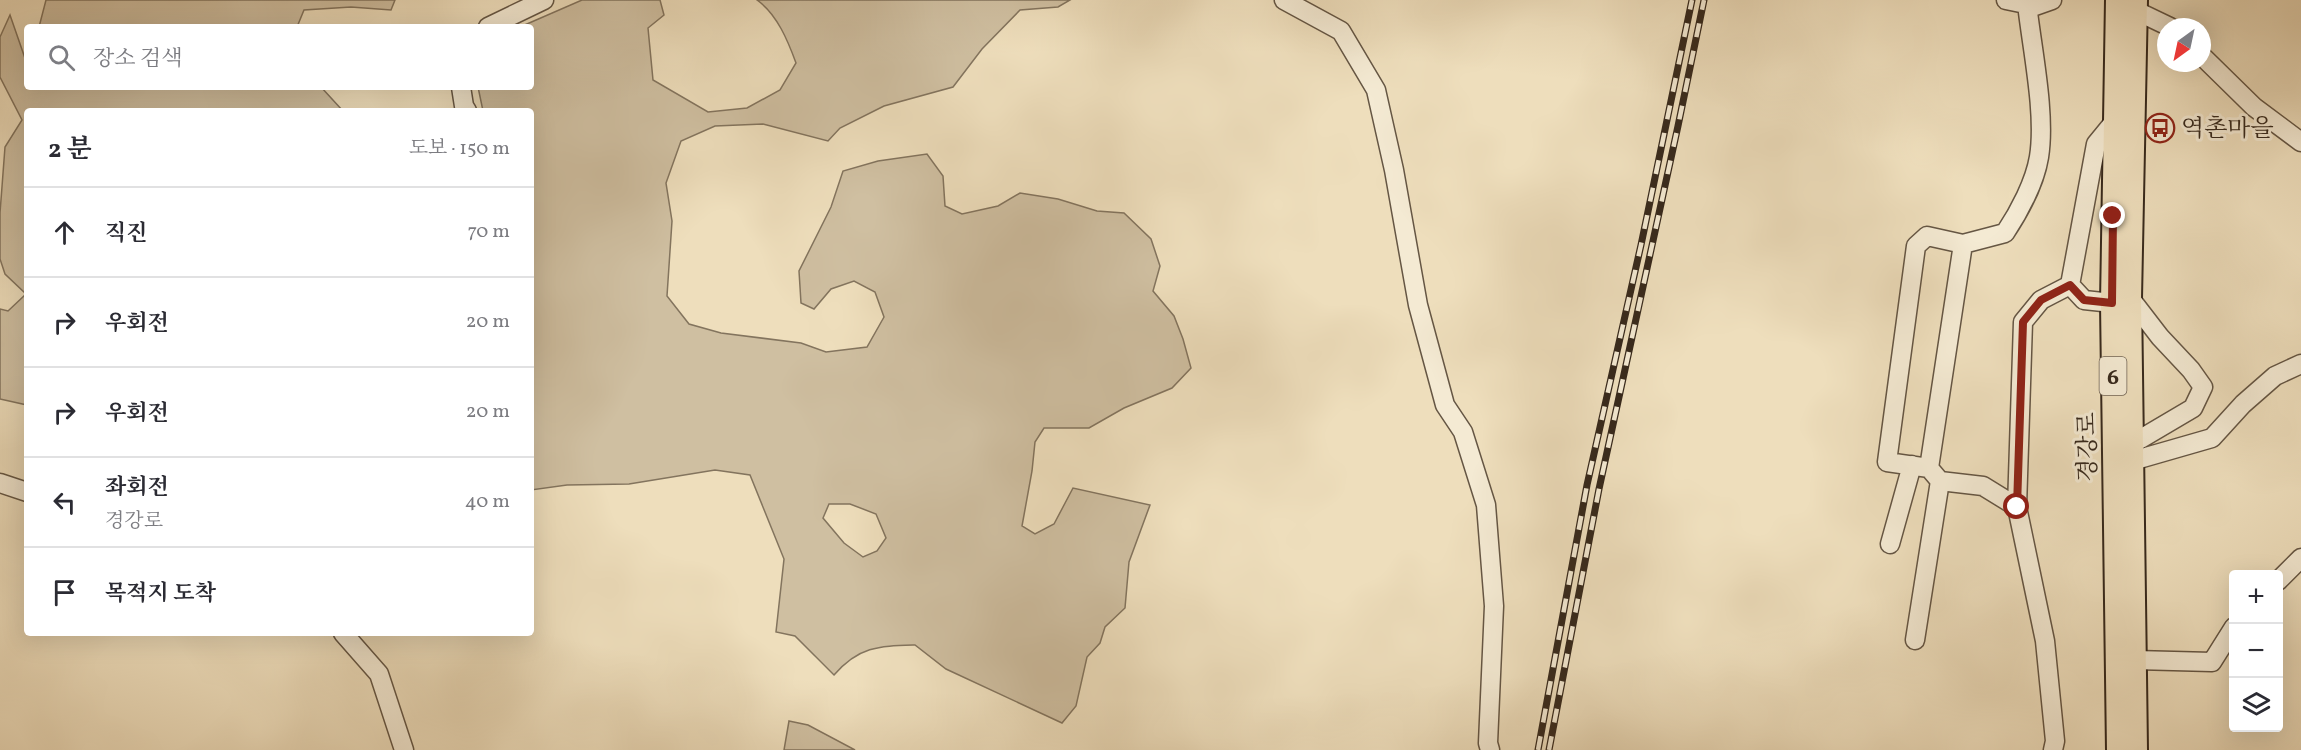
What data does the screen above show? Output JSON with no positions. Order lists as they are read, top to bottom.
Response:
{
  "streets": {
    "main road": ["6", "경강로"]
  },
  "places": {
    "bus stop": ["역촌마을"]
  },
  "north": "bottom left",
  "page": {
    "search": "장소 검색",
    "heading": ["2 분", "도보 · 150 m"],
    "list": [
      ["직진", "70 m"],
      ["우회전", "20 m"],
      ["우회전", "20 m"],
      ["좌회전", "경강로", "40 m"],
      "목적지 도착"
    ],
    "map_buttons": ["+", "−"]
  }
}
